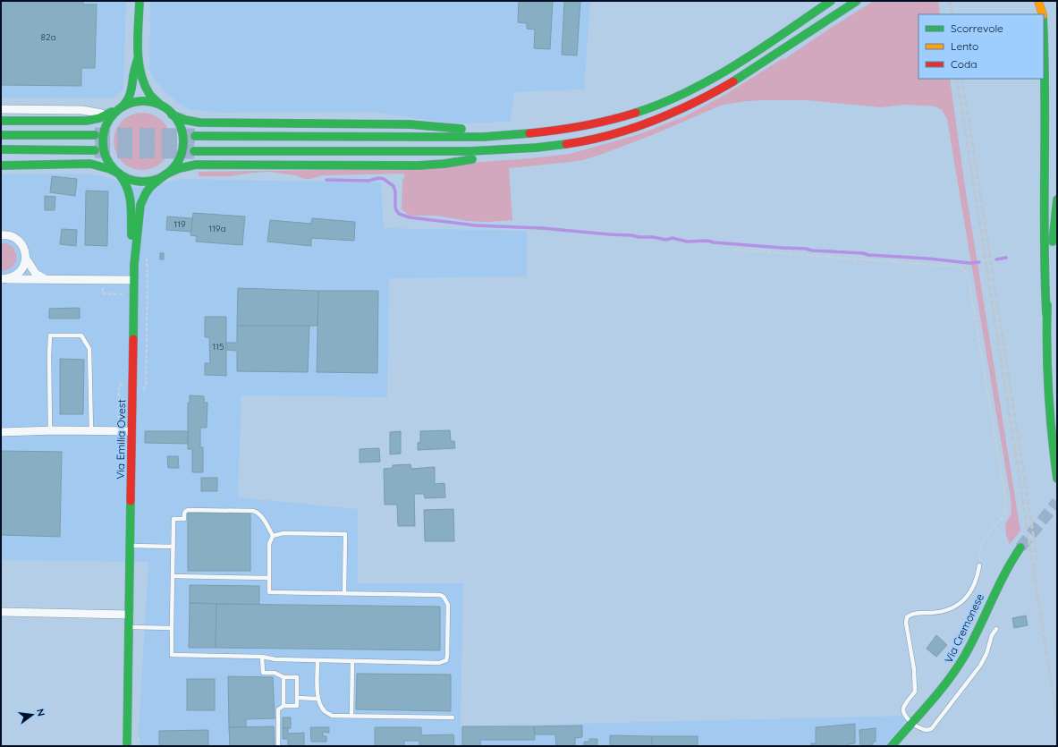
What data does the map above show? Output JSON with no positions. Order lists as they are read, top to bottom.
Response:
{
  "streets": {
    "main road": ["Via Emilia Ovest", "Via Cremonese"]
  },
  "house_numbers": [
    "82a",
    "119",
    "119a",
    "115"
  ],
  "legend": ["Scorrevole", "Lento", "Coda"],
  "north": "right"
}
